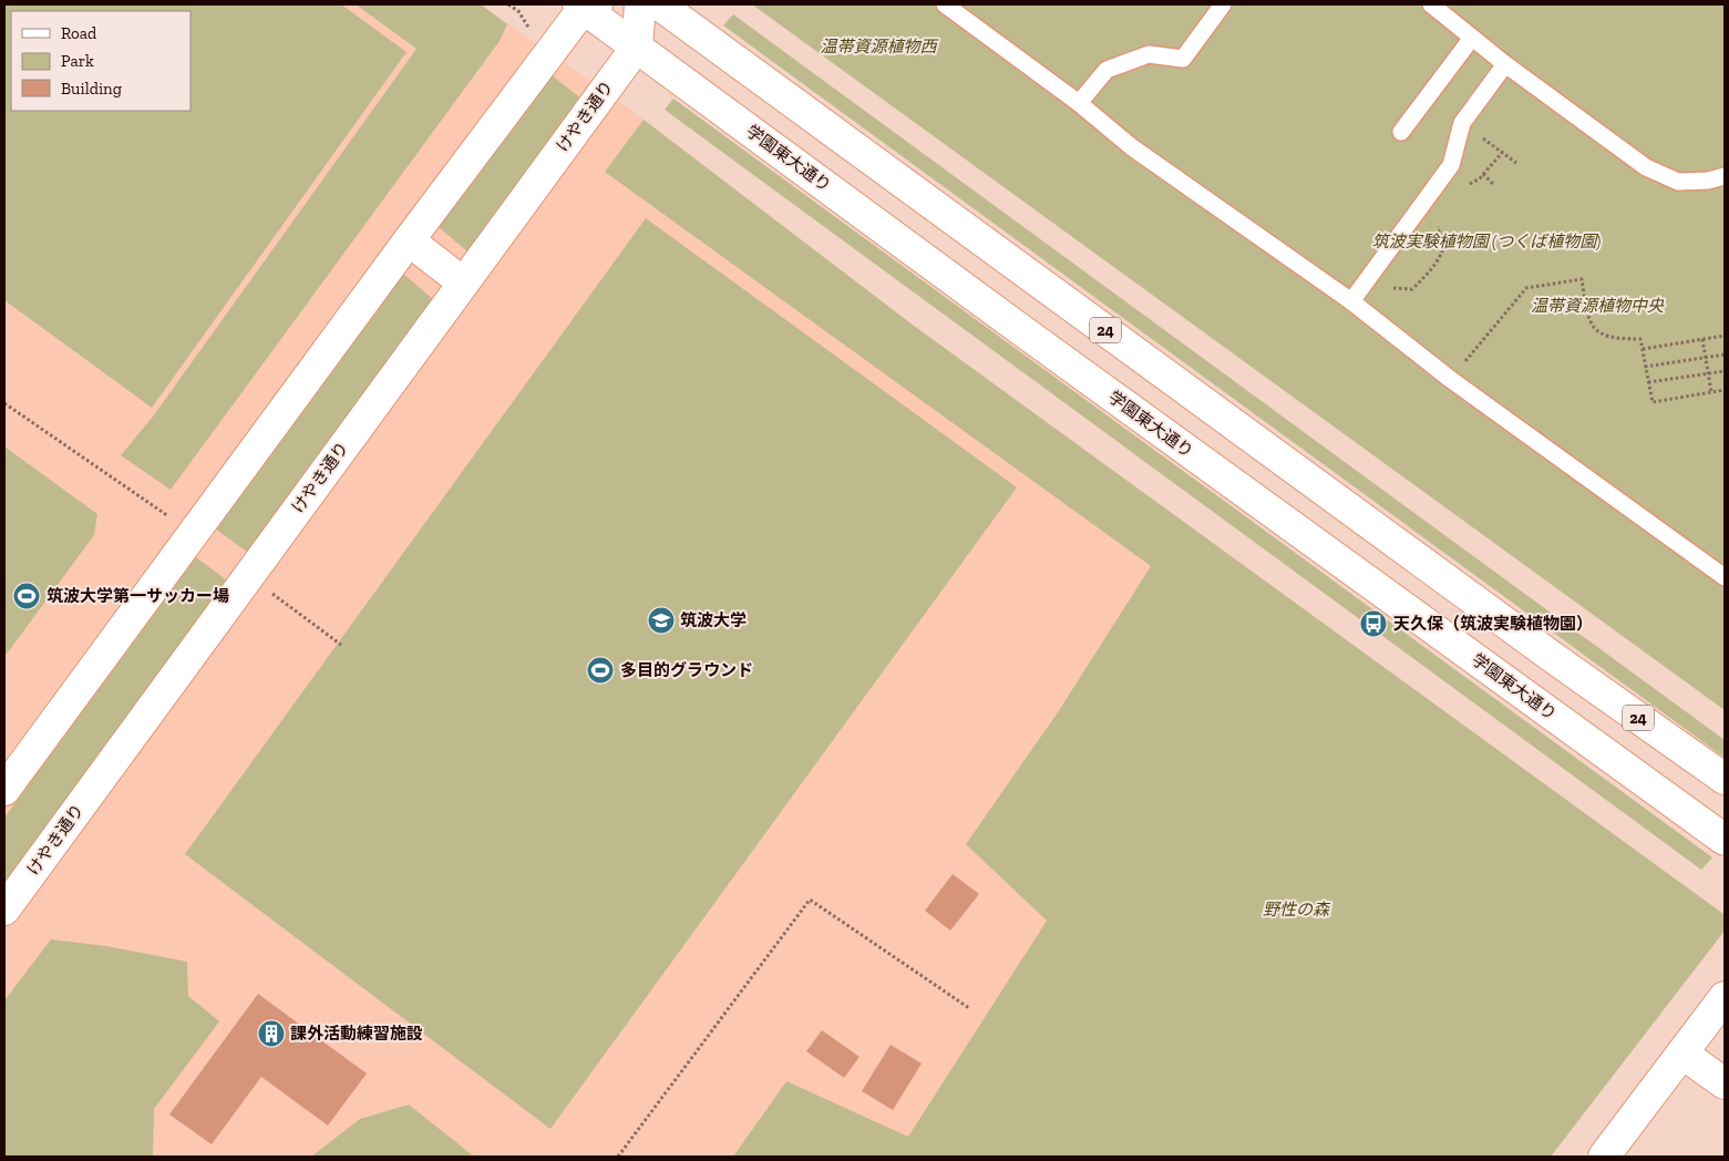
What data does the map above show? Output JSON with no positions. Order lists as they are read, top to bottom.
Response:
{
  "streets": {
    "main road": ["けやき通り", "学園東大通り", "24"]
  },
  "crossings": [
    ["けやき通り", "学園東大通り"]
  ],
  "parks": [
    "温帯資源植物西",
    "筑波実験植物園 (つくば植物園)",
    "温帯資源植物中央",
    "野性の森"
  ],
  "places": {
    "sports": ["筑波大学第一サッカー場", "多目的グラウンド"],
    "school or university": ["筑波大学"],
    "bus stop": ["天久保（筑波実験植物園）"],
    "building": ["課外活動練習施設"]
  },
  "legend": ["Road", "Park", "Building"]
}
